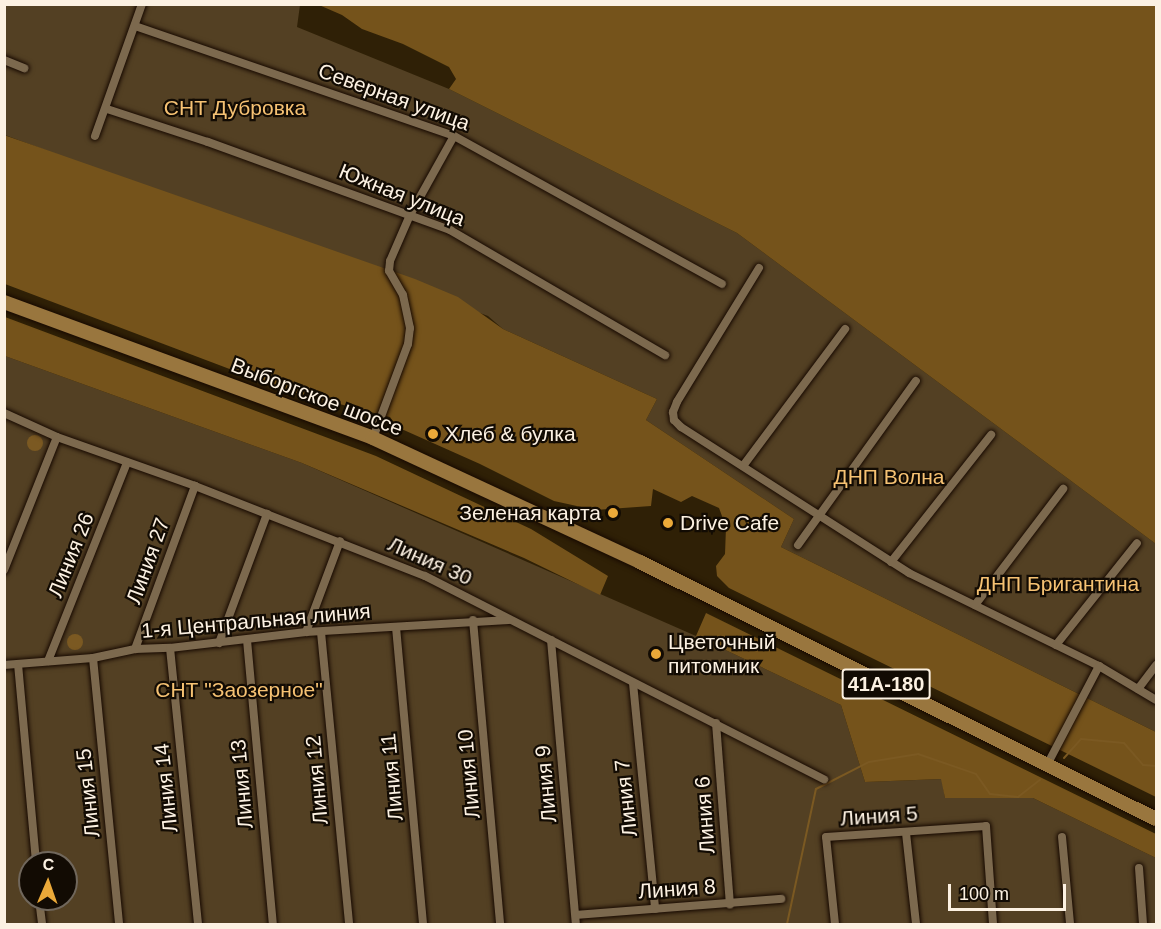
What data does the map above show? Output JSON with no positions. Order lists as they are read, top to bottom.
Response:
{
  "streets": {
    "main road": ["Выборгское шоссе", "41А-180"],
    "street": [
      "Северная улица",
      "Южная улица",
      "Линия 26",
      "Линия 27",
      "Линия 30",
      "1-я Центральная линия",
      "Линия 10",
      "Линия 11",
      "Линия 12",
      "Линия 13",
      "Линия 9",
      "Линия 14",
      "Линия 15",
      "Линия 7",
      "Линия 6",
      "Линия 5",
      "Линия 8"
    ]
  },
  "crossings": [
    ["Выборгское шоссе", "41А-180"],
    ["Линия 26", "Линия 30"],
    ["Линия 26", "1-я Центральная линия"],
    ["Линия 27", "Линия 30"],
    ["Линия 27", "1-я Центральная линия"],
    ["Линия 30", "1-я Центральная линия"],
    ["Линия 30", "Линия 9"],
    ["Линия 30", "Линия 7"],
    ["Линия 30", "Линия 6"],
    ["1-я Центральная линия", "Линия 10"],
    ["1-я Центральная линия", "Линия 11"],
    ["1-я Центральная линия", "Линия 12"],
    ["1-я Центральная линия", "Линия 13"],
    ["1-я Центральная линия", "Линия 14"],
    ["1-я Центральная линия", "Линия 15"],
    ["Линия 9", "Линия 8"],
    ["Линия 7", "Линия 8"],
    ["Линия 6", "Линия 8"]
  ],
  "parks": [
    "СНТ Дубровка",
    "ДНП Волна",
    "ДНП Бригантина",
    "СНТ \"Заозерное\""
  ],
  "places": [
    "Хлеб & булка",
    "Зеленая карта",
    "Drive Cafe",
    "Цветочный питомник"
  ],
  "scale_bar": "100 m",
  "north": "top"
}
